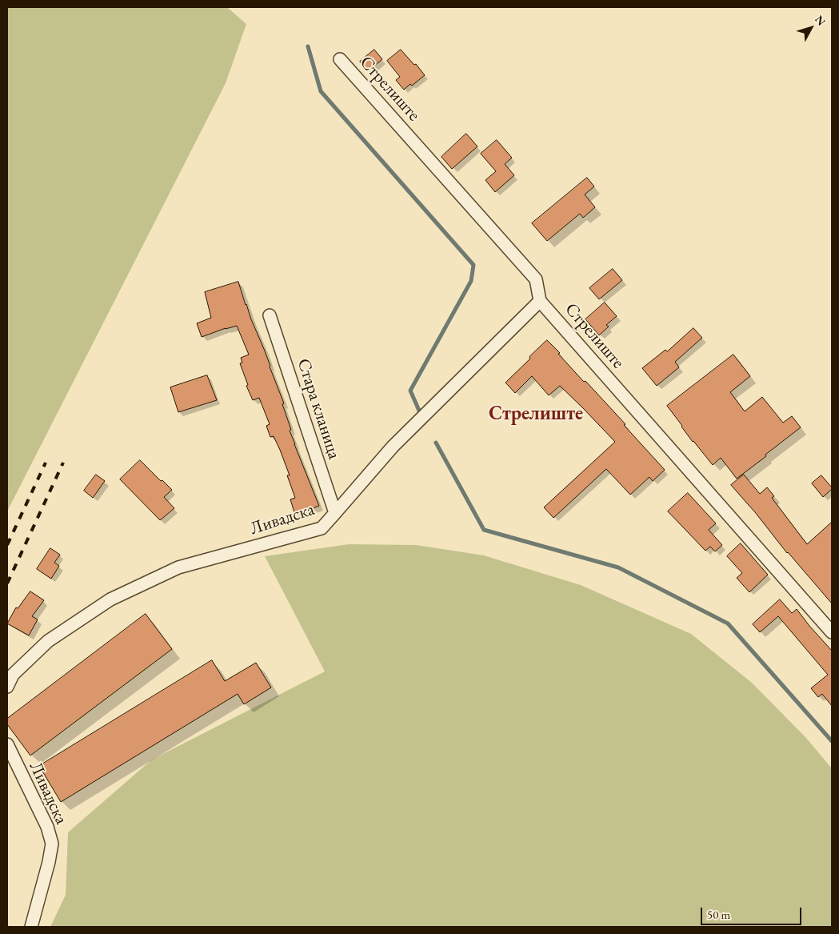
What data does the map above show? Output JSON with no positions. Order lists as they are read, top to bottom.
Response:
{
  "streets": {
    "street": ["Стрелиште", "Стара кланица", "Ливадска"]
  },
  "crossings": [
    ["Стрелиште", "Ливадска"],
    ["Стара кланица", "Ливадска"]
  ],
  "districts": ["Стрелиште"],
  "scale_bar": "50 m",
  "north": "top right"
}
